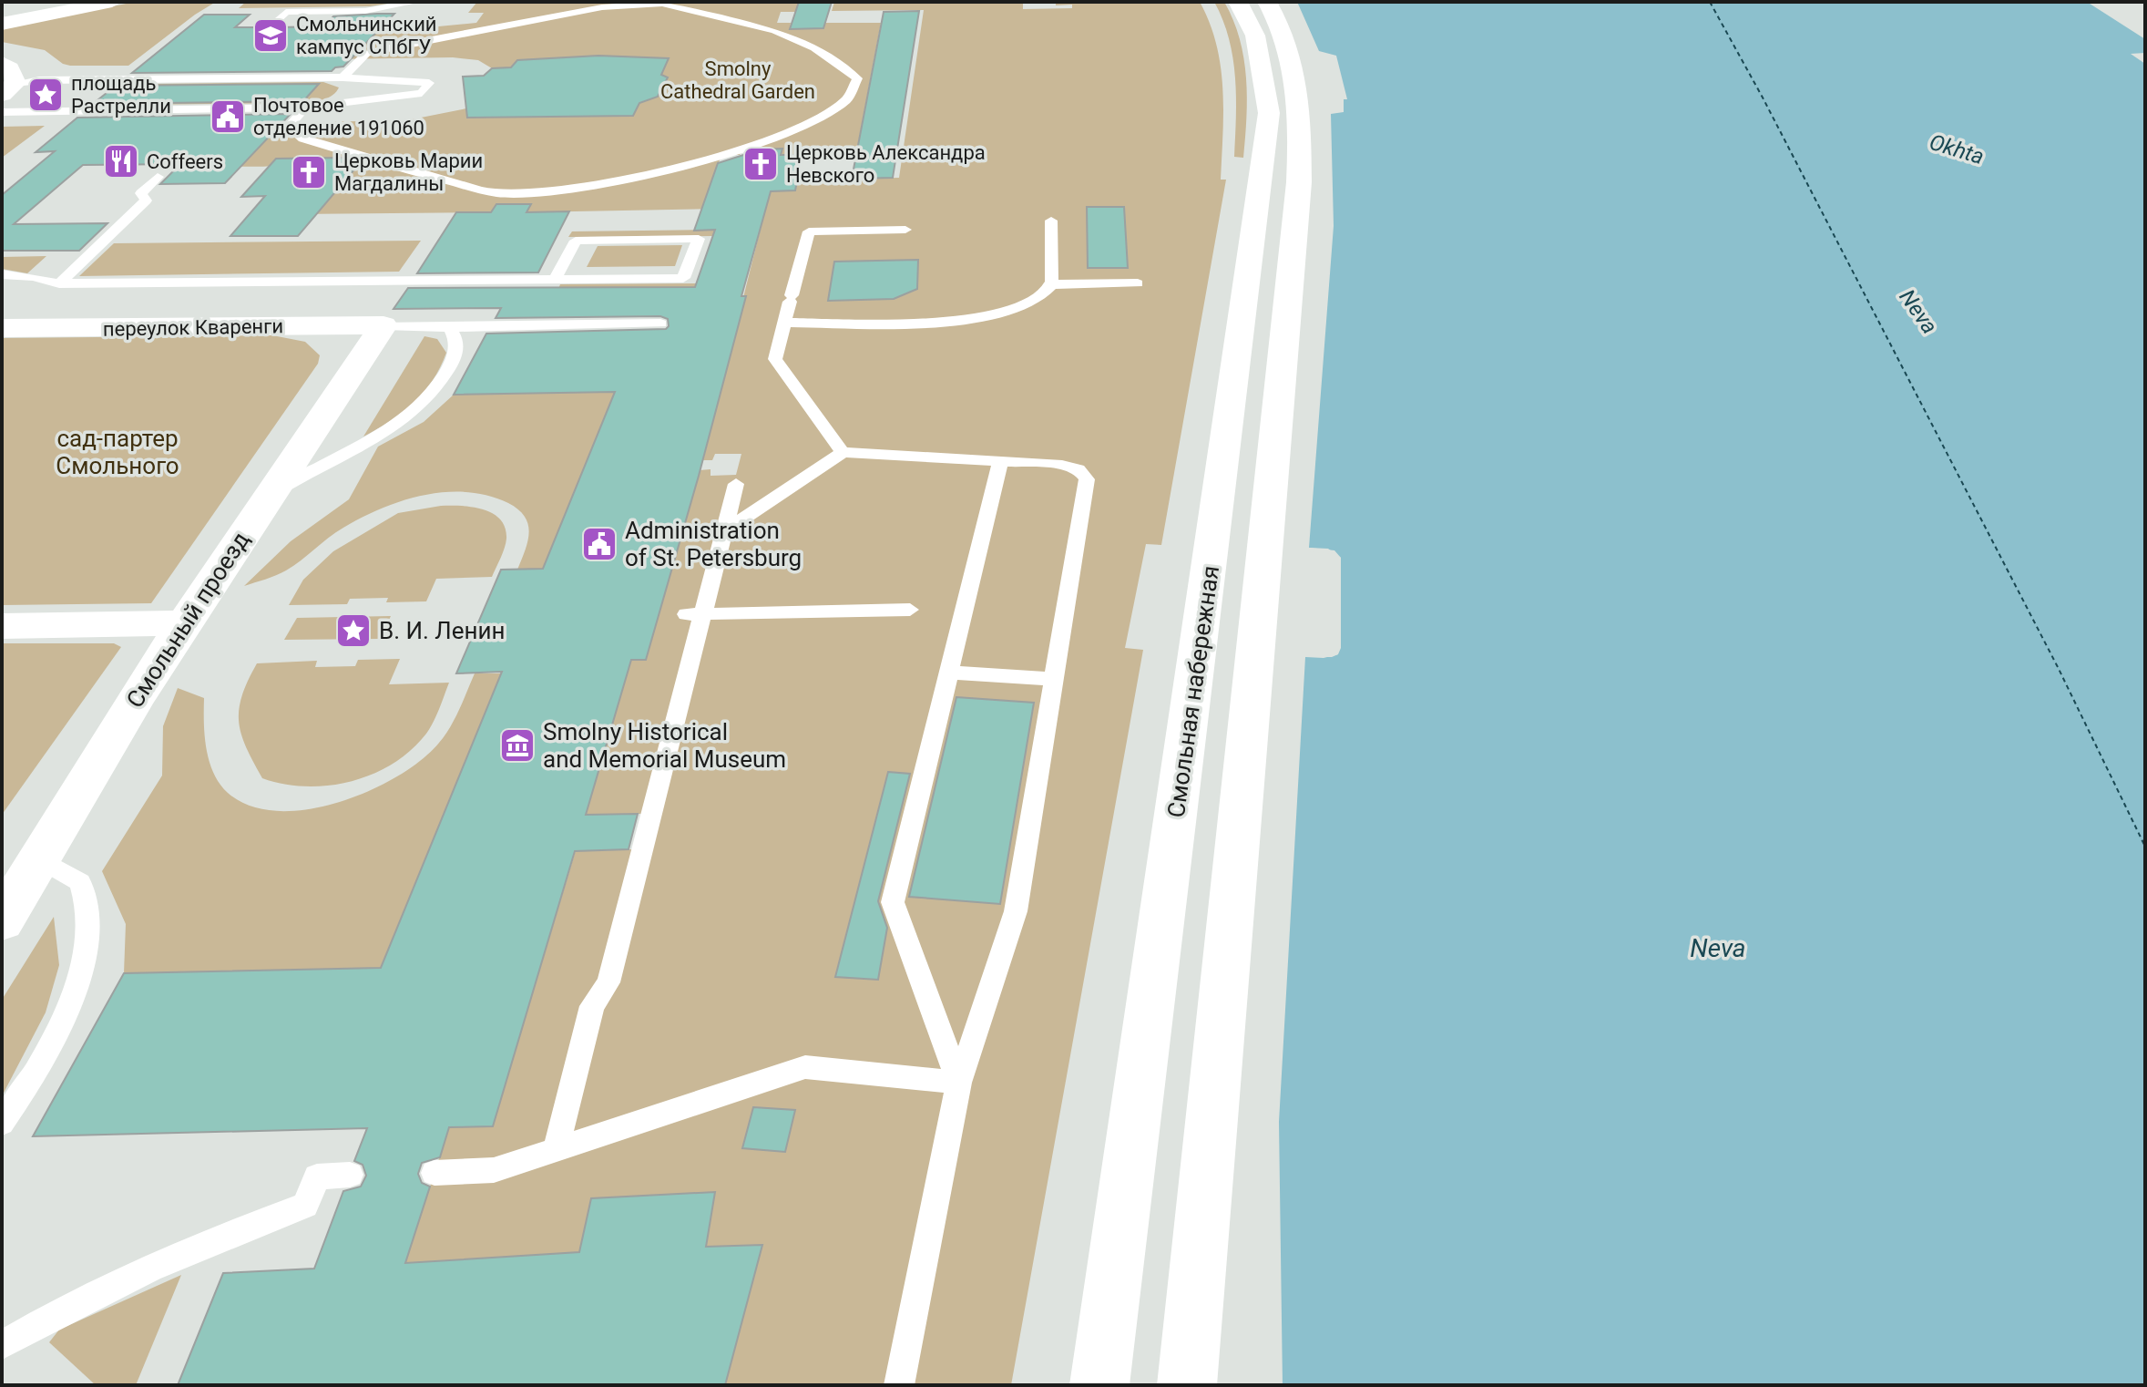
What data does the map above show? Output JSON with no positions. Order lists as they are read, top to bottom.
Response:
{
  "streets": {
    "main road": ["переулок Кваренги", "Смольный проезд", "Смольная набережная"]
  },
  "crossings": [
    ["переулок Кваренги", "Смольный проезд"]
  ],
  "water": ["Okhta", "Neva"],
  "parks": ["Smolny Cathedral Garden", "сад-партер Смольного"],
  "places": {
    "school or university": ["Смольнинский кампус СПбГУ"],
    "place": ["площадь Растрелли", "В. И. Ленин"],
    "public building": ["Почтовое отделение 191060", "Administration of St. Petersburg"],
    "restaurant": ["Coffeers"],
    "church": ["Церковь Александра Невского", "Церковь Марии Магдалины"],
    "museum": ["Smolny Historical and Memorial Museum"]
  }
}
